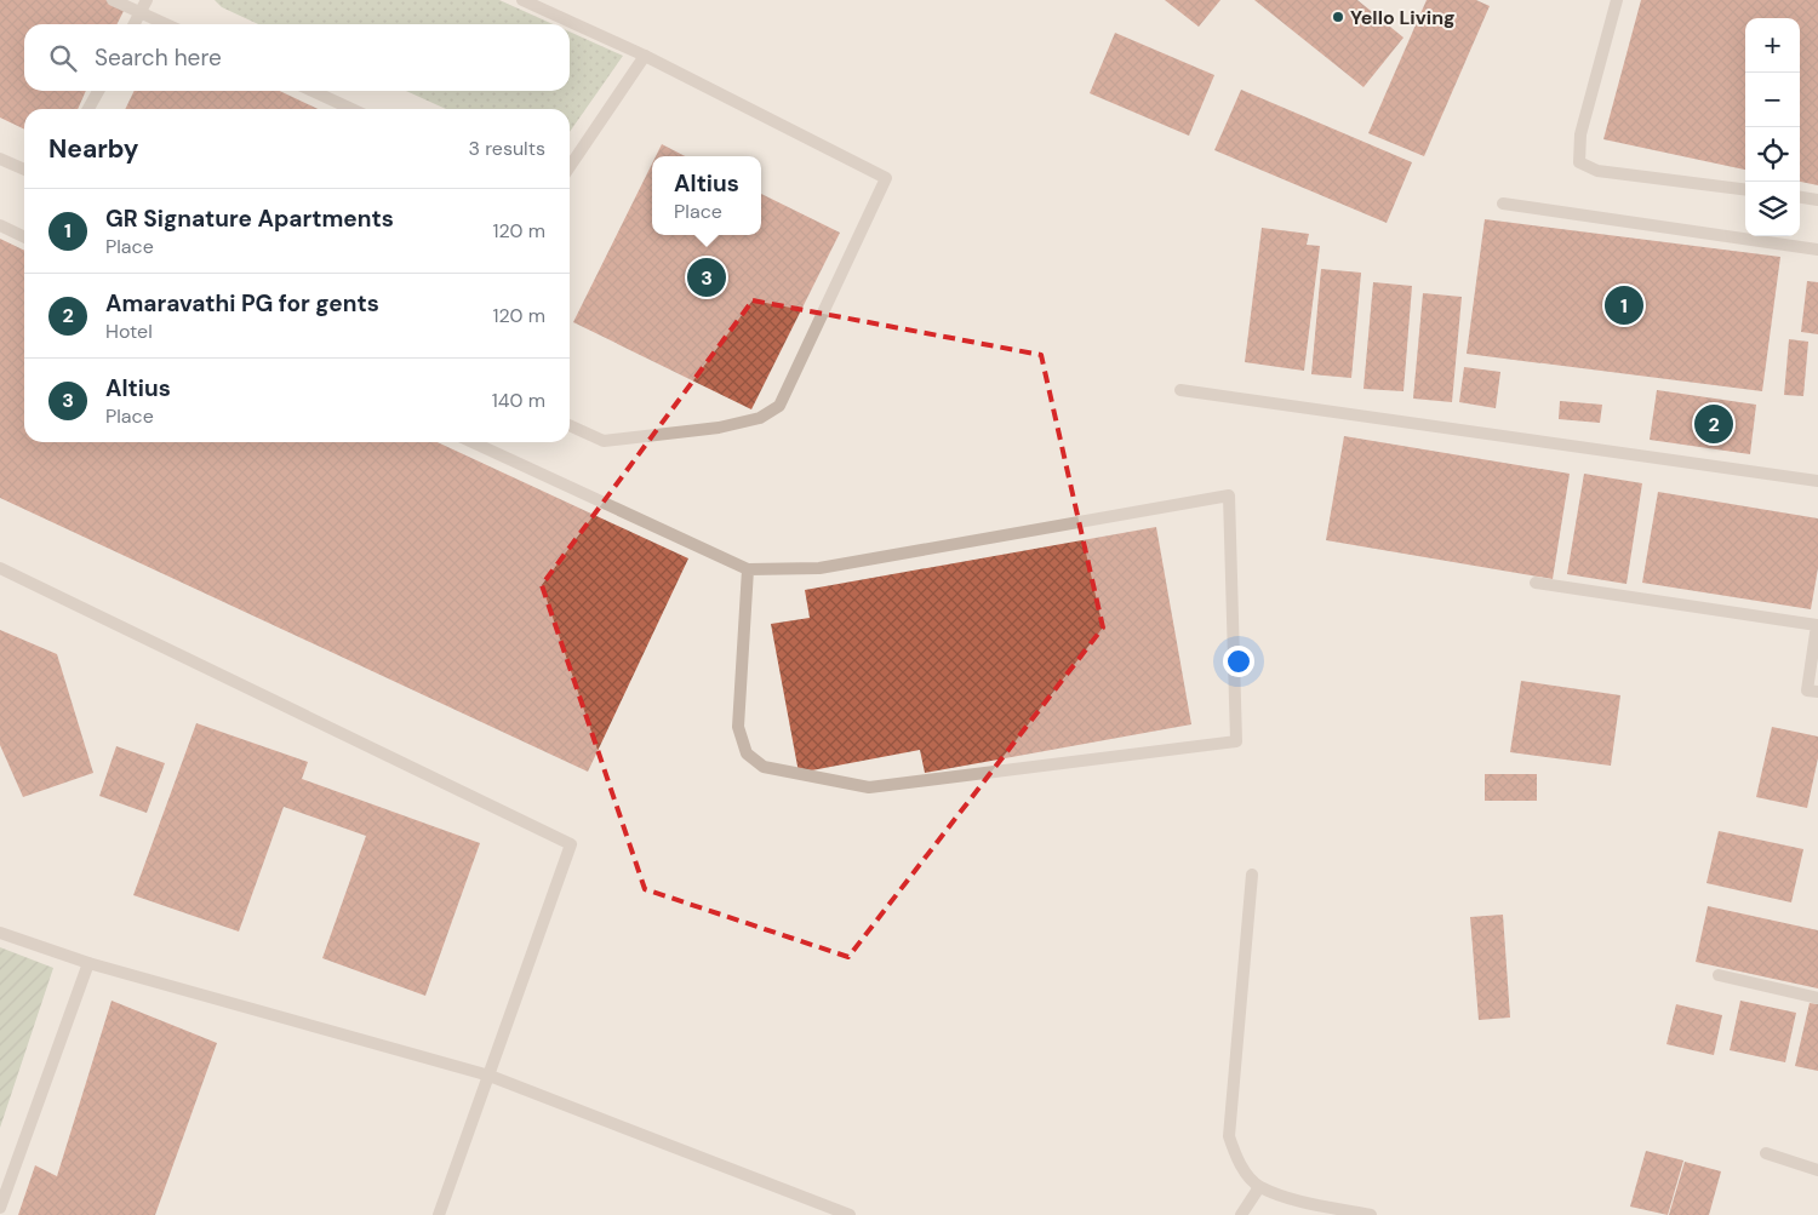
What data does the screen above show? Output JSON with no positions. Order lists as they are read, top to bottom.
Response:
{
  "places": ["Yello Living"],
  "page": {
    "map_buttons": ["+", "−"],
    "search": "Search here",
    "heading": ["Nearby", "3 results"],
    "popup": ["Altius", "Place"],
    "list": [
      {
        "mark": "1",
        "name": "GR Signature Apartments",
        "note": "Place",
        "value": "120 m"
      },
      {
        "mark": "2",
        "name": "Amaravathi PG for gents",
        "note": "Hotel",
        "value": "120 m"
      },
      {
        "mark": "3",
        "name": "Altius",
        "note": "Place",
        "value": "140 m"
      }
    ],
    "pins": ["3", "1", "2"]
  }
}
